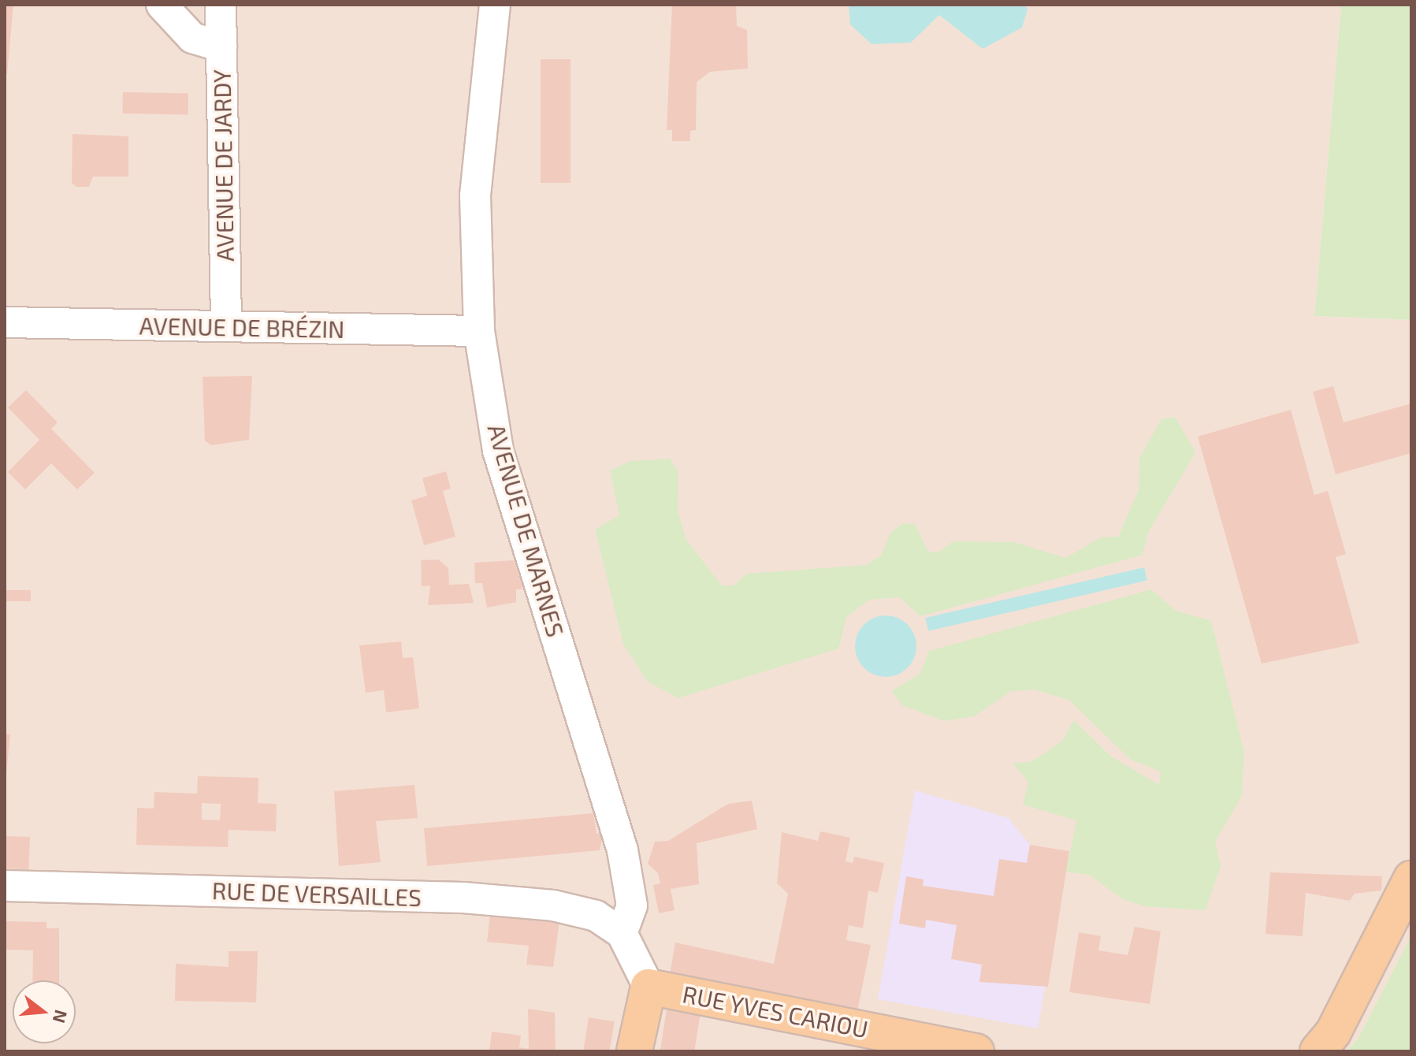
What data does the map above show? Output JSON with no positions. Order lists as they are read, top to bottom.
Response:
{
  "streets": {
    "main road": ["RUE YVES CARIOU"],
    "street": [
      "AVENUE DE JARDY",
      "AVENUE DE BRÉZIN",
      "AVENUE DE MARNES",
      "RUE DE VERSAILLES"
    ]
  },
  "crossings": [
    ["AVENUE DE JARDY", "AVENUE DE BRÉZIN"],
    ["AVENUE DE BRÉZIN", "AVENUE DE MARNES"],
    ["AVENUE DE MARNES", "RUE DE VERSAILLES"]
  ],
  "north": "right"
}
